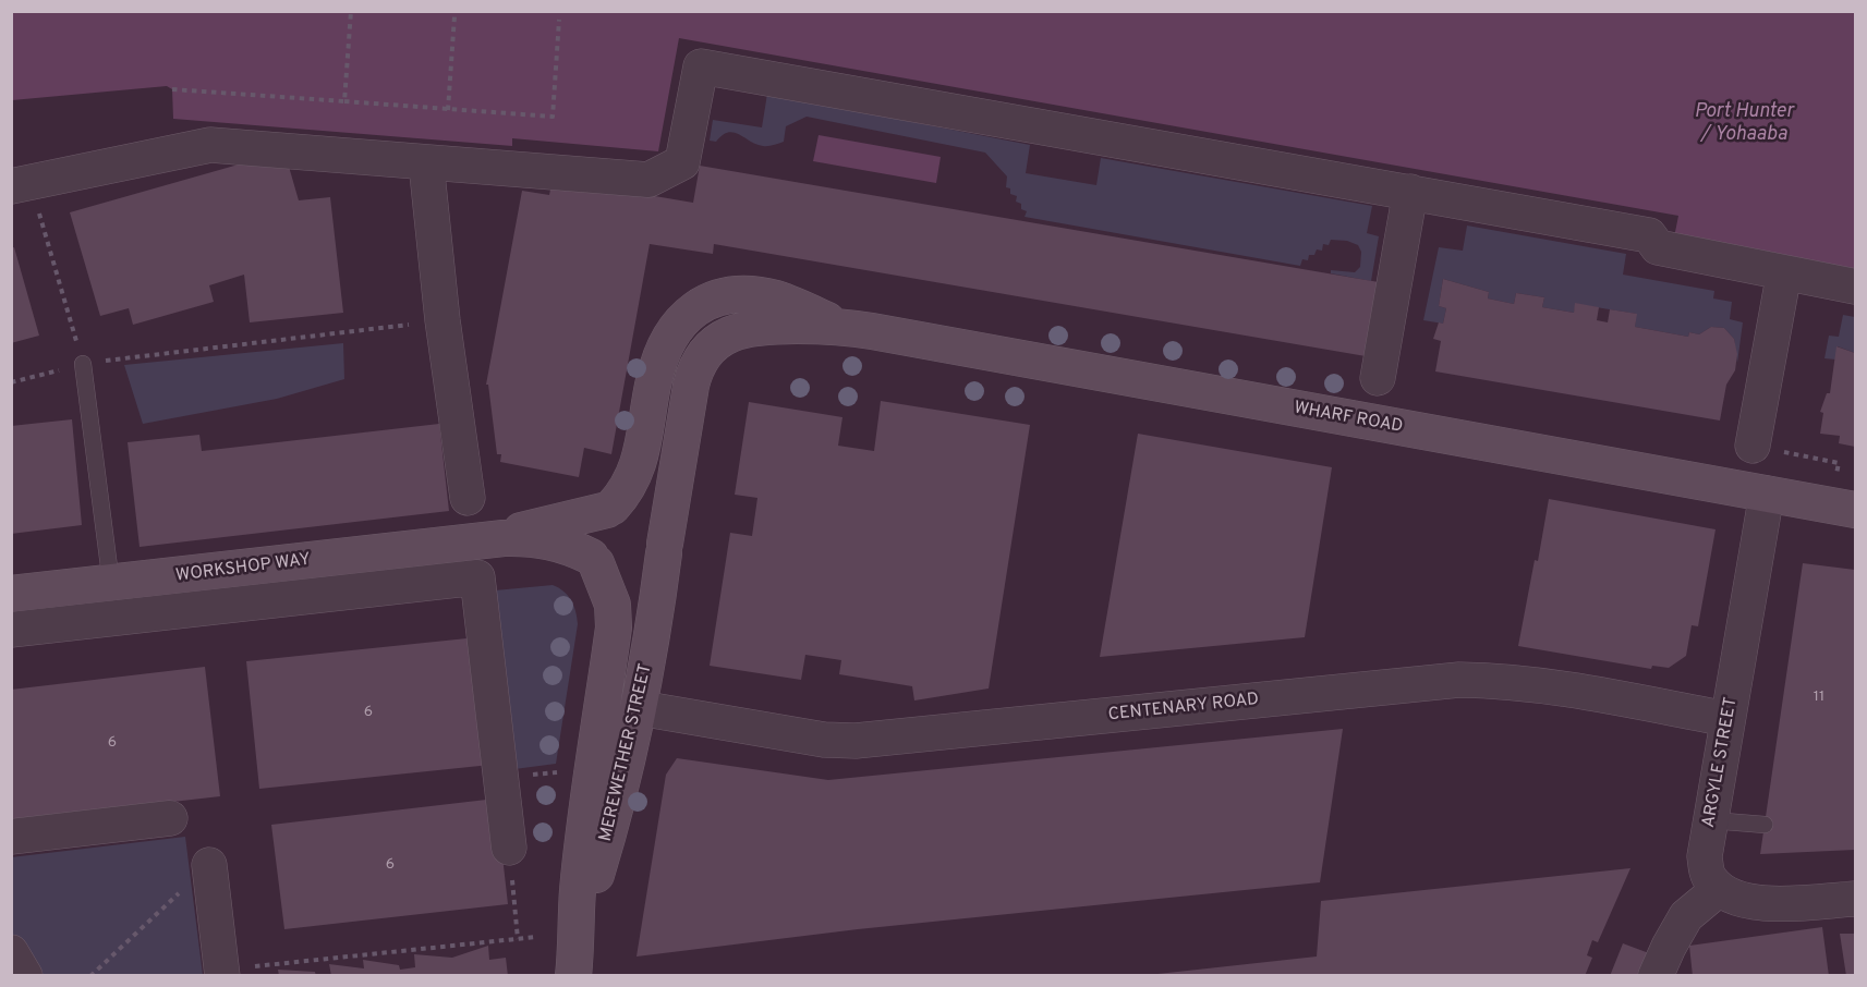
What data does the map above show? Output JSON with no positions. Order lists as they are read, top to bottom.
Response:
{
  "streets": {
    "main road": ["WHARF ROAD", "WORKSHOP WAY", "MEREWETHER STREET"],
    "street": ["CENTENARY ROAD", "ARGYLE STREET"]
  },
  "crossings": [
    ["WHARF ROAD", "MEREWETHER STREET"],
    ["WHARF ROAD", "ARGYLE STREET"],
    ["WORKSHOP WAY", "MEREWETHER STREET"],
    ["CENTENARY ROAD", "MEREWETHER STREET"],
    ["CENTENARY ROAD", "ARGYLE STREET"]
  ],
  "water": ["Port Hunter / Yohaaba"],
  "house_numbers": [
    "11",
    "6",
    "6",
    "6"
  ]
}
